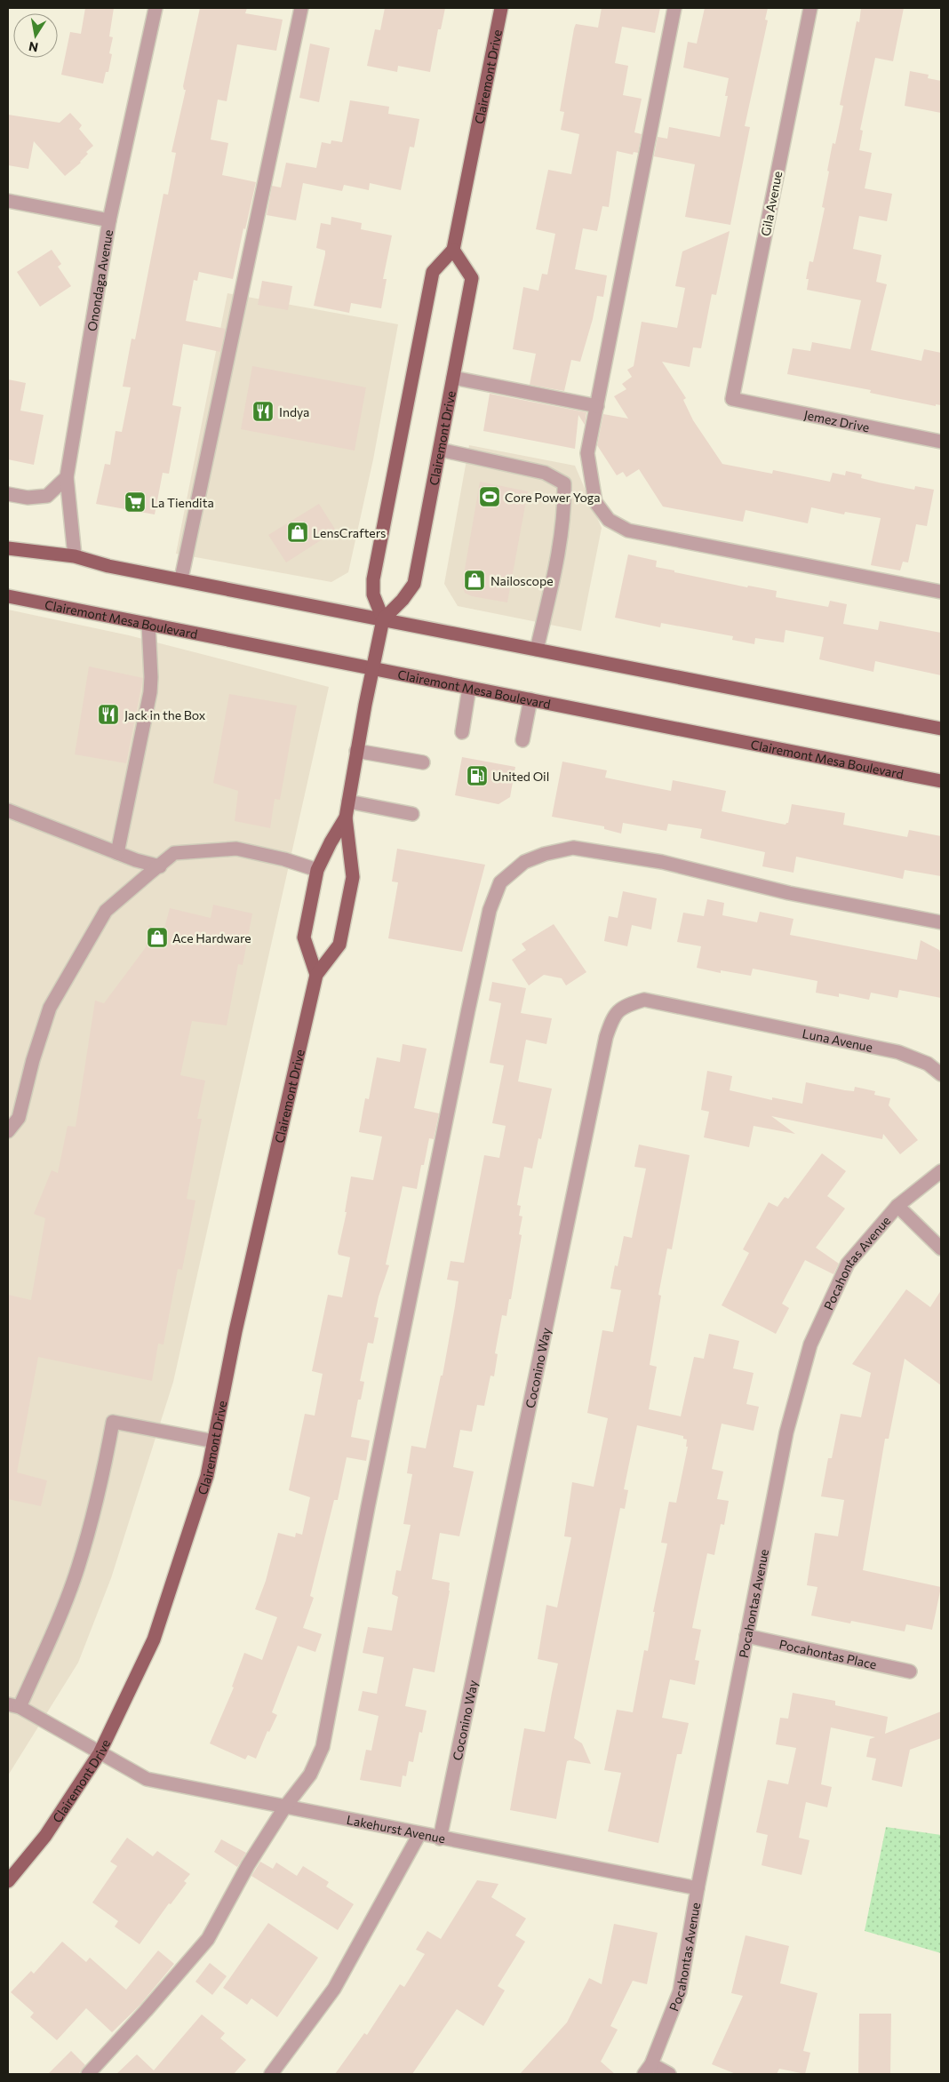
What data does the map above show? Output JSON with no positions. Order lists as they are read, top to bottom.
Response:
{
  "streets": {
    "main road": ["Clairemont Drive", "Clairemont Mesa Boulevard"],
    "street": [
      "Gila Avenue",
      "Onondaga Avenue",
      "Jemez Drive",
      "Luna Avenue",
      "Pocahontas Avenue",
      "Coconino Way",
      "Pocahontas Place",
      "Lakehurst Avenue"
    ]
  },
  "crossings": [
    ["Clairemont Drive", "Clairemont Mesa Boulevard"],
    ["Clairemont Drive", "Lakehurst Avenue"],
    ["Gila Avenue", "Jemez Drive"],
    ["Luna Avenue", "Coconino Way"],
    ["Pocahontas Avenue", "Pocahontas Place"],
    ["Pocahontas Avenue", "Lakehurst Avenue"],
    ["Coconino Way", "Lakehurst Avenue"]
  ],
  "places": {
    "restaurant": ["Indya", "Jack in the Box"],
    "sports": ["Core Power Yoga"],
    "supermarket": ["La Tiendita"],
    "shop": ["LensCrafters", "Nailoscope", "Ace Hardware"],
    "fuel station": ["United Oil"]
  },
  "north": "bottom"
}
